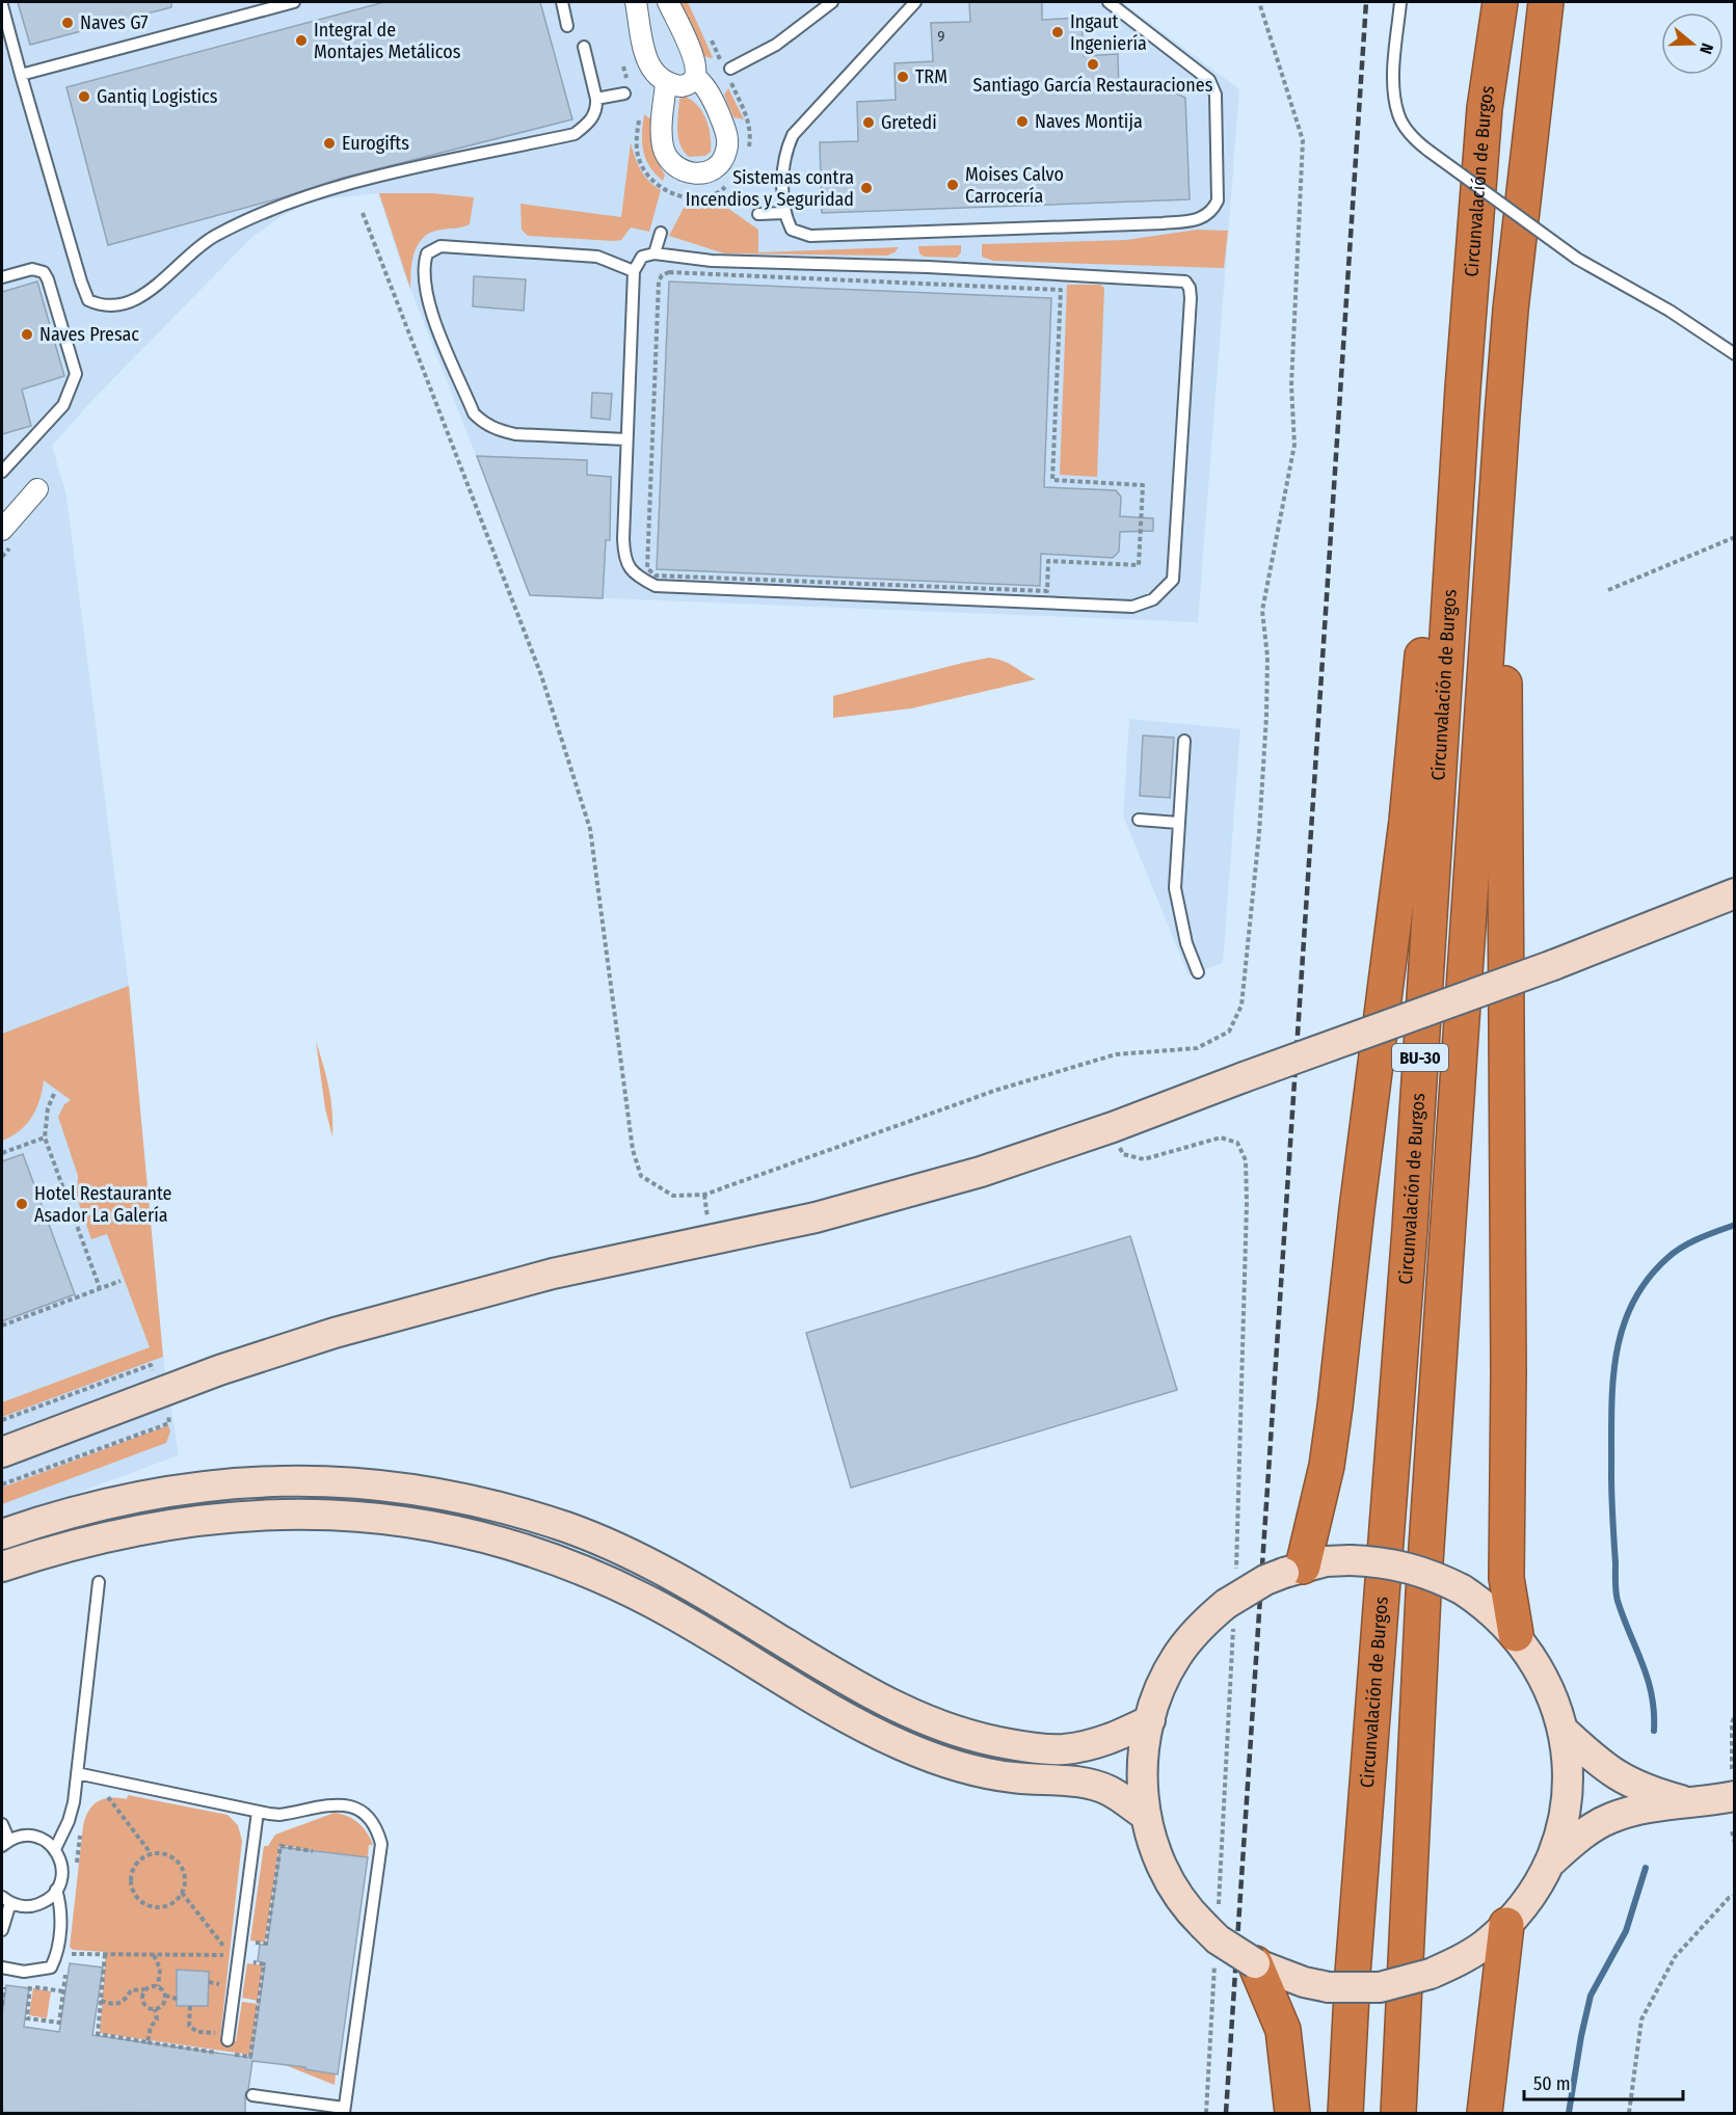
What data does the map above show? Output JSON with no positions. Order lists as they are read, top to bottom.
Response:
{
  "streets": {
    "highway": ["Circunvalación de Burgos", "BU-30"]
  },
  "places": [
    "Naves G7",
    "Ingaut Ingeniería",
    "Integral de Montajes Metálicos",
    "Santiago García Restauraciones",
    "TRM",
    "Gantiq Logistics",
    "Naves Montija",
    "Gretedi",
    "Eurogifts",
    "Moises Calvo Carrocería",
    "Sistemas contra Incendios y Seguridad",
    "Naves Presac",
    "Hotel Restaurante Asador La Galería"
  ],
  "house_numbers": ["9"],
  "scale_bar": "50 m",
  "north": "right"
}
